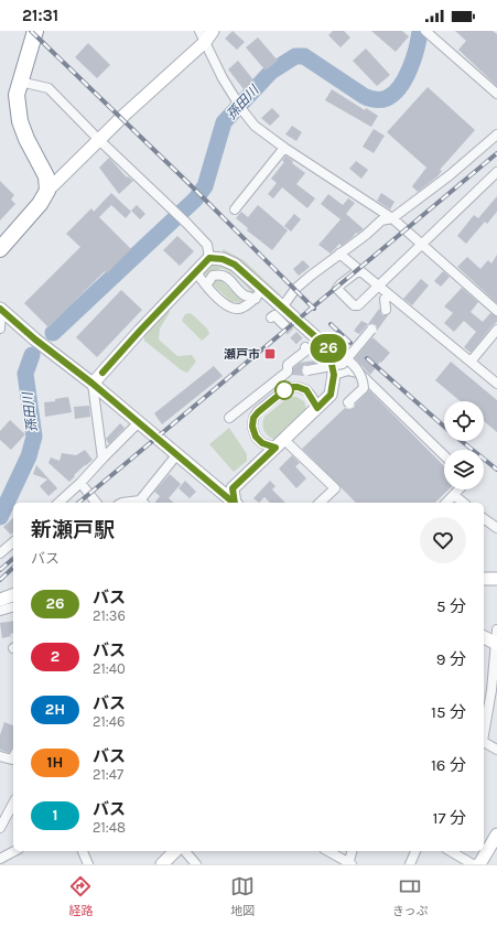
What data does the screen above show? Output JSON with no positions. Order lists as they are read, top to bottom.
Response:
{
  "water": ["孫田川"],
  "places": {
    "transit": ["瀬戸市"]
  },
  "lines": ["bus line 26"],
  "page": {
    "status": "21:31",
    "on_map": "26",
    "heading": ["新瀬戸駅", "バス"],
    "list": [
      {
        "mark": "26",
        "name": "バス",
        "note": "21:36",
        "value": "5 分"
      },
      {
        "mark": "2",
        "name": "バス",
        "note": "21:40",
        "value": "9 分"
      },
      {
        "mark": "2H",
        "name": "バス",
        "note": "21:46",
        "value": "15 分"
      },
      {
        "mark": "1H",
        "name": "バス",
        "note": "21:47",
        "value": "16 分"
      },
      {
        "mark": "1",
        "name": "バス",
        "note": "21:48",
        "value": "17 分"
      }
    ],
    "tabs": ["経路", "地図", "きっぷ"]
  }
}
